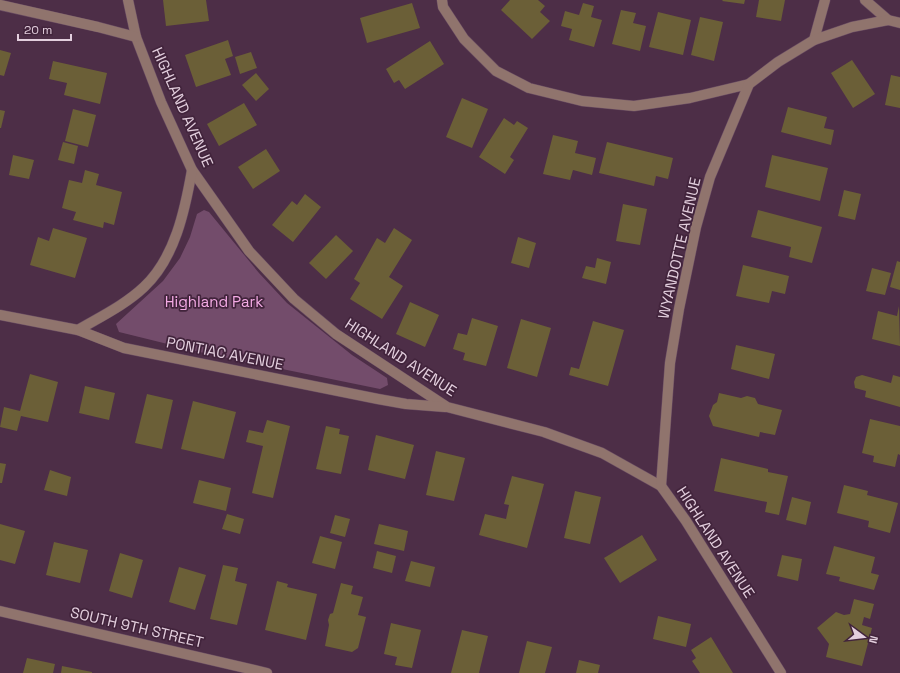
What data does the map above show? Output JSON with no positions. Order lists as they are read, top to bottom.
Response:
{
  "streets": {
    "street": [
      "HIGHLAND AVENUE",
      "WYANDOTTE AVENUE",
      "PONTIAC AVENUE",
      "SOUTH 9TH STREET"
    ]
  },
  "crossings": [
    ["HIGHLAND AVENUE", "WYANDOTTE AVENUE"],
    ["HIGHLAND AVENUE", "PONTIAC AVENUE"]
  ],
  "parks": ["Highland Park"],
  "scale_bar": "20 m",
  "north": "right"
}
